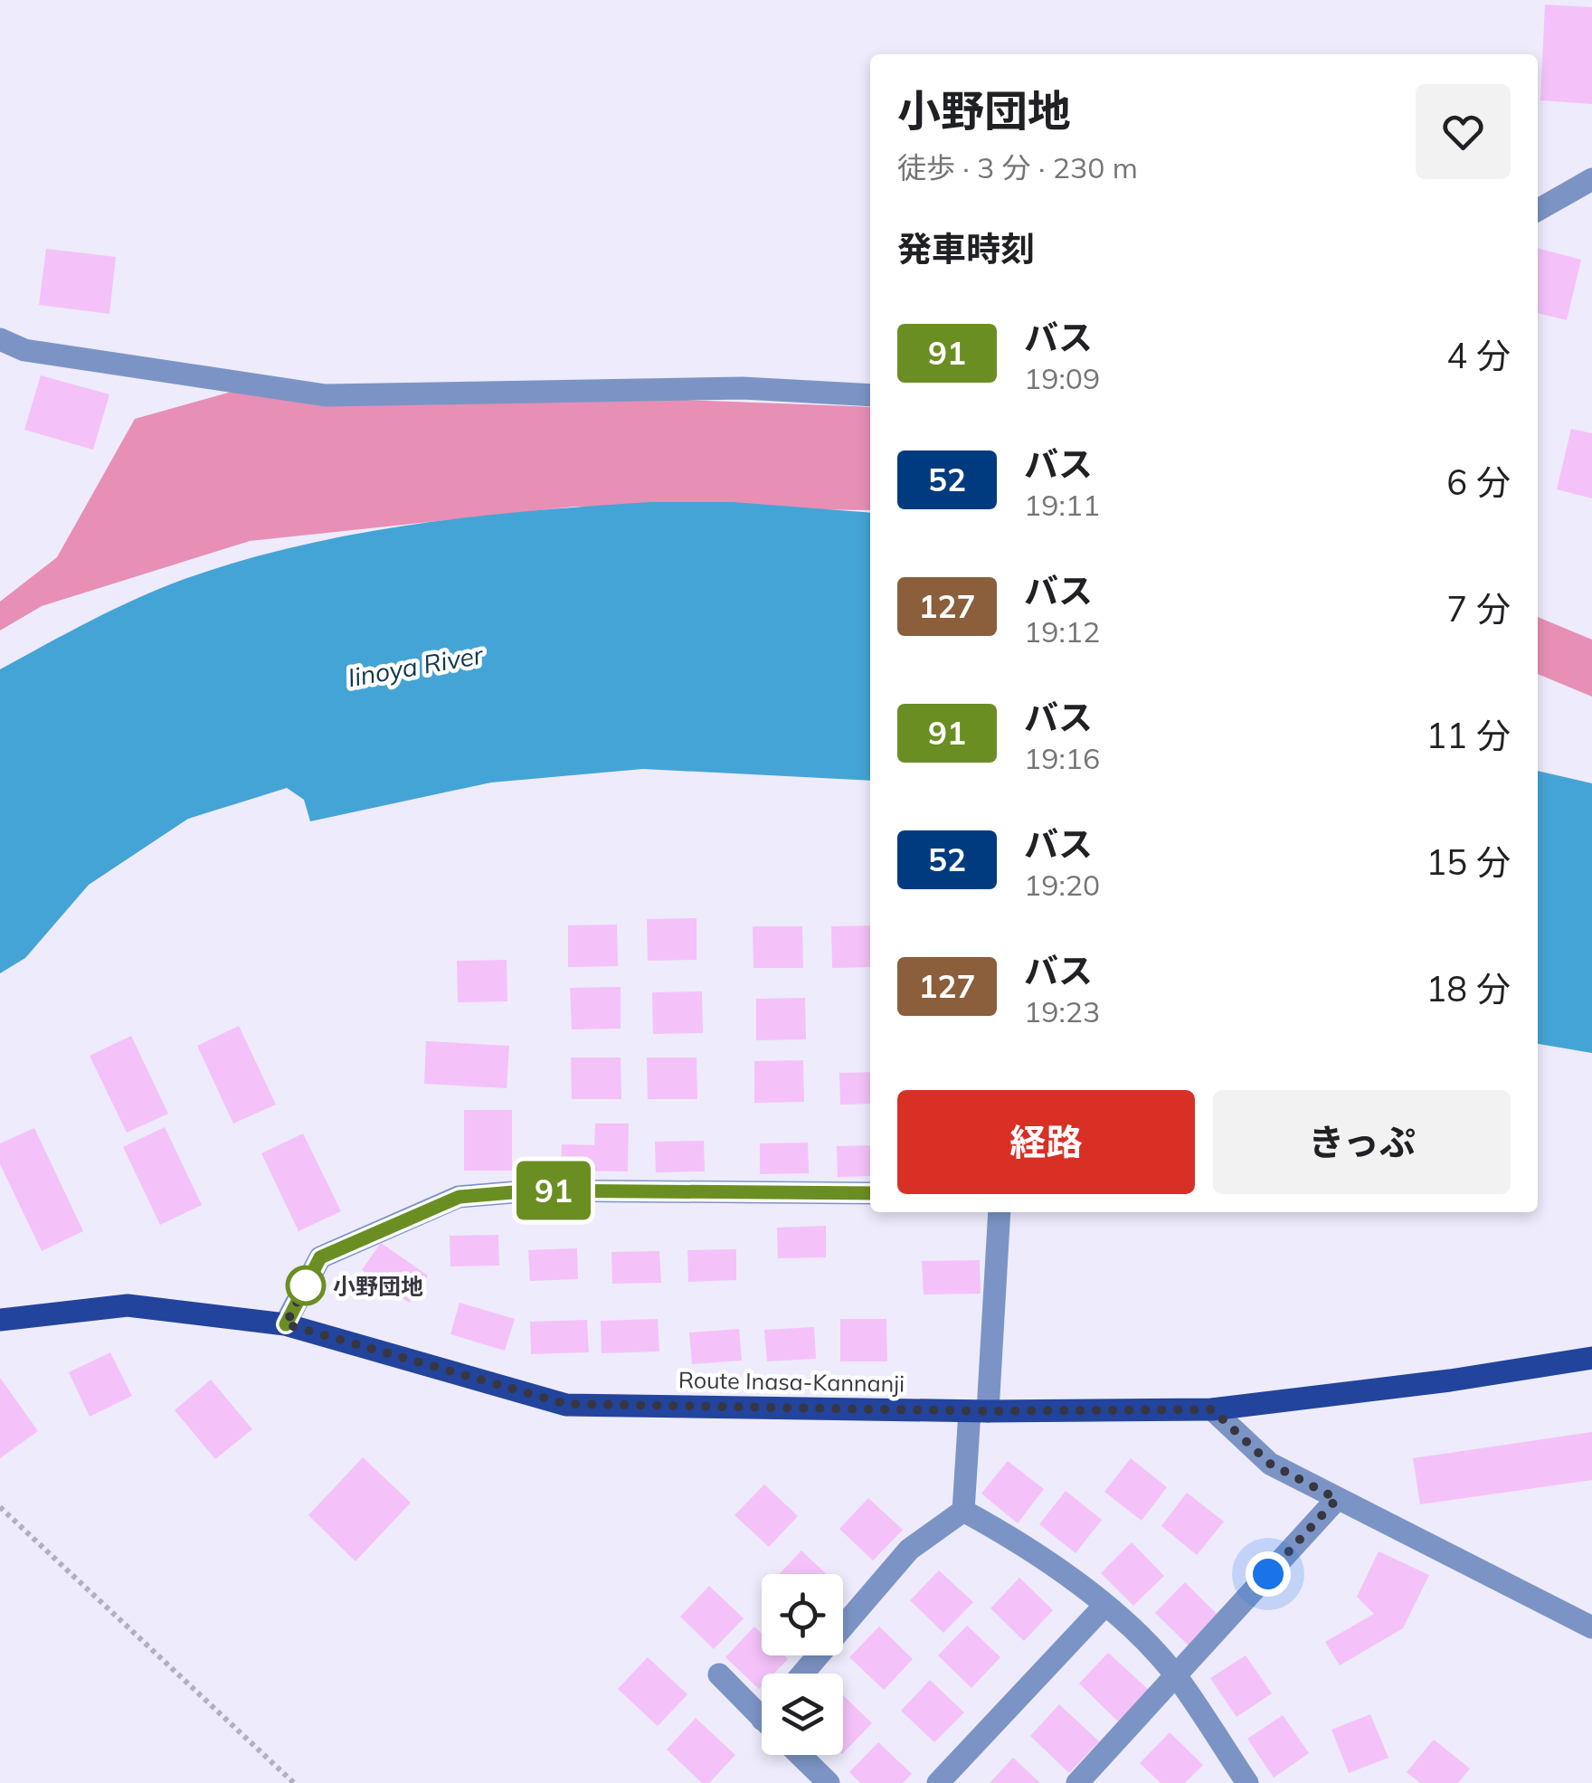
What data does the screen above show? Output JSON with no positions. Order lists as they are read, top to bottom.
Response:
{
  "streets": {
    "main road": ["Route Inasa-Kannanji"]
  },
  "water": ["Iinoya River"],
  "places": ["小野団地"],
  "lines": ["bus line 91"],
  "page": {
    "on_map": "91",
    "heading": [
      ["小野団地", "徒歩 · 3 分 · 230 m"],
      "発車時刻"
    ],
    "list": [
      {
        "mark": "91",
        "name": "バス",
        "note": "19:09",
        "value": "4 分"
      },
      {
        "mark": "52",
        "name": "バス",
        "note": "19:11",
        "value": "6 分"
      },
      {
        "mark": "127",
        "name": "バス",
        "note": "19:12",
        "value": "7 分"
      },
      {
        "mark": "91",
        "name": "バス",
        "note": "19:16",
        "value": "11 分"
      },
      {
        "mark": "52",
        "name": "バス",
        "note": "19:20",
        "value": "15 分"
      },
      {
        "mark": "127",
        "name": "バス",
        "note": "19:23",
        "value": "18 分"
      }
    ],
    "buttons": ["経路", "きっぷ"]
  }
}
